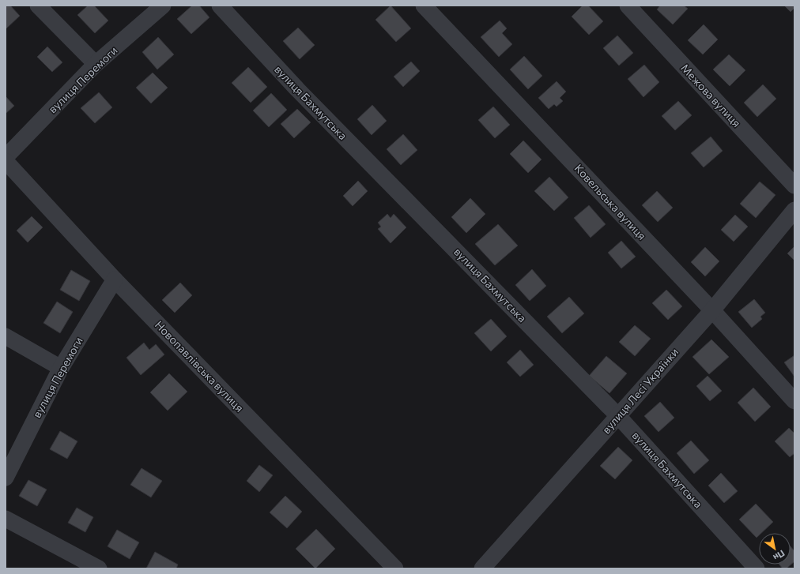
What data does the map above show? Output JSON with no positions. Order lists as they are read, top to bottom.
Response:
{
  "streets": {
    "street": [
      "вулиця Перемоги",
      "Межова вулиця",
      "вулиця Бахмутська",
      "Ковельська вулиця",
      "Новопавлівська вулиця",
      "вулиця Лесі Українки"
    ]
  },
  "crossings": [
    ["вулиця Перемоги", "Новопавлівська вулиця"],
    ["вулиця Бахмутська", "вулиця Лесі Українки"],
    ["Ковельська вулиця", "вулиця Лесі Українки"]
  ],
  "north": "bottom right"
}
